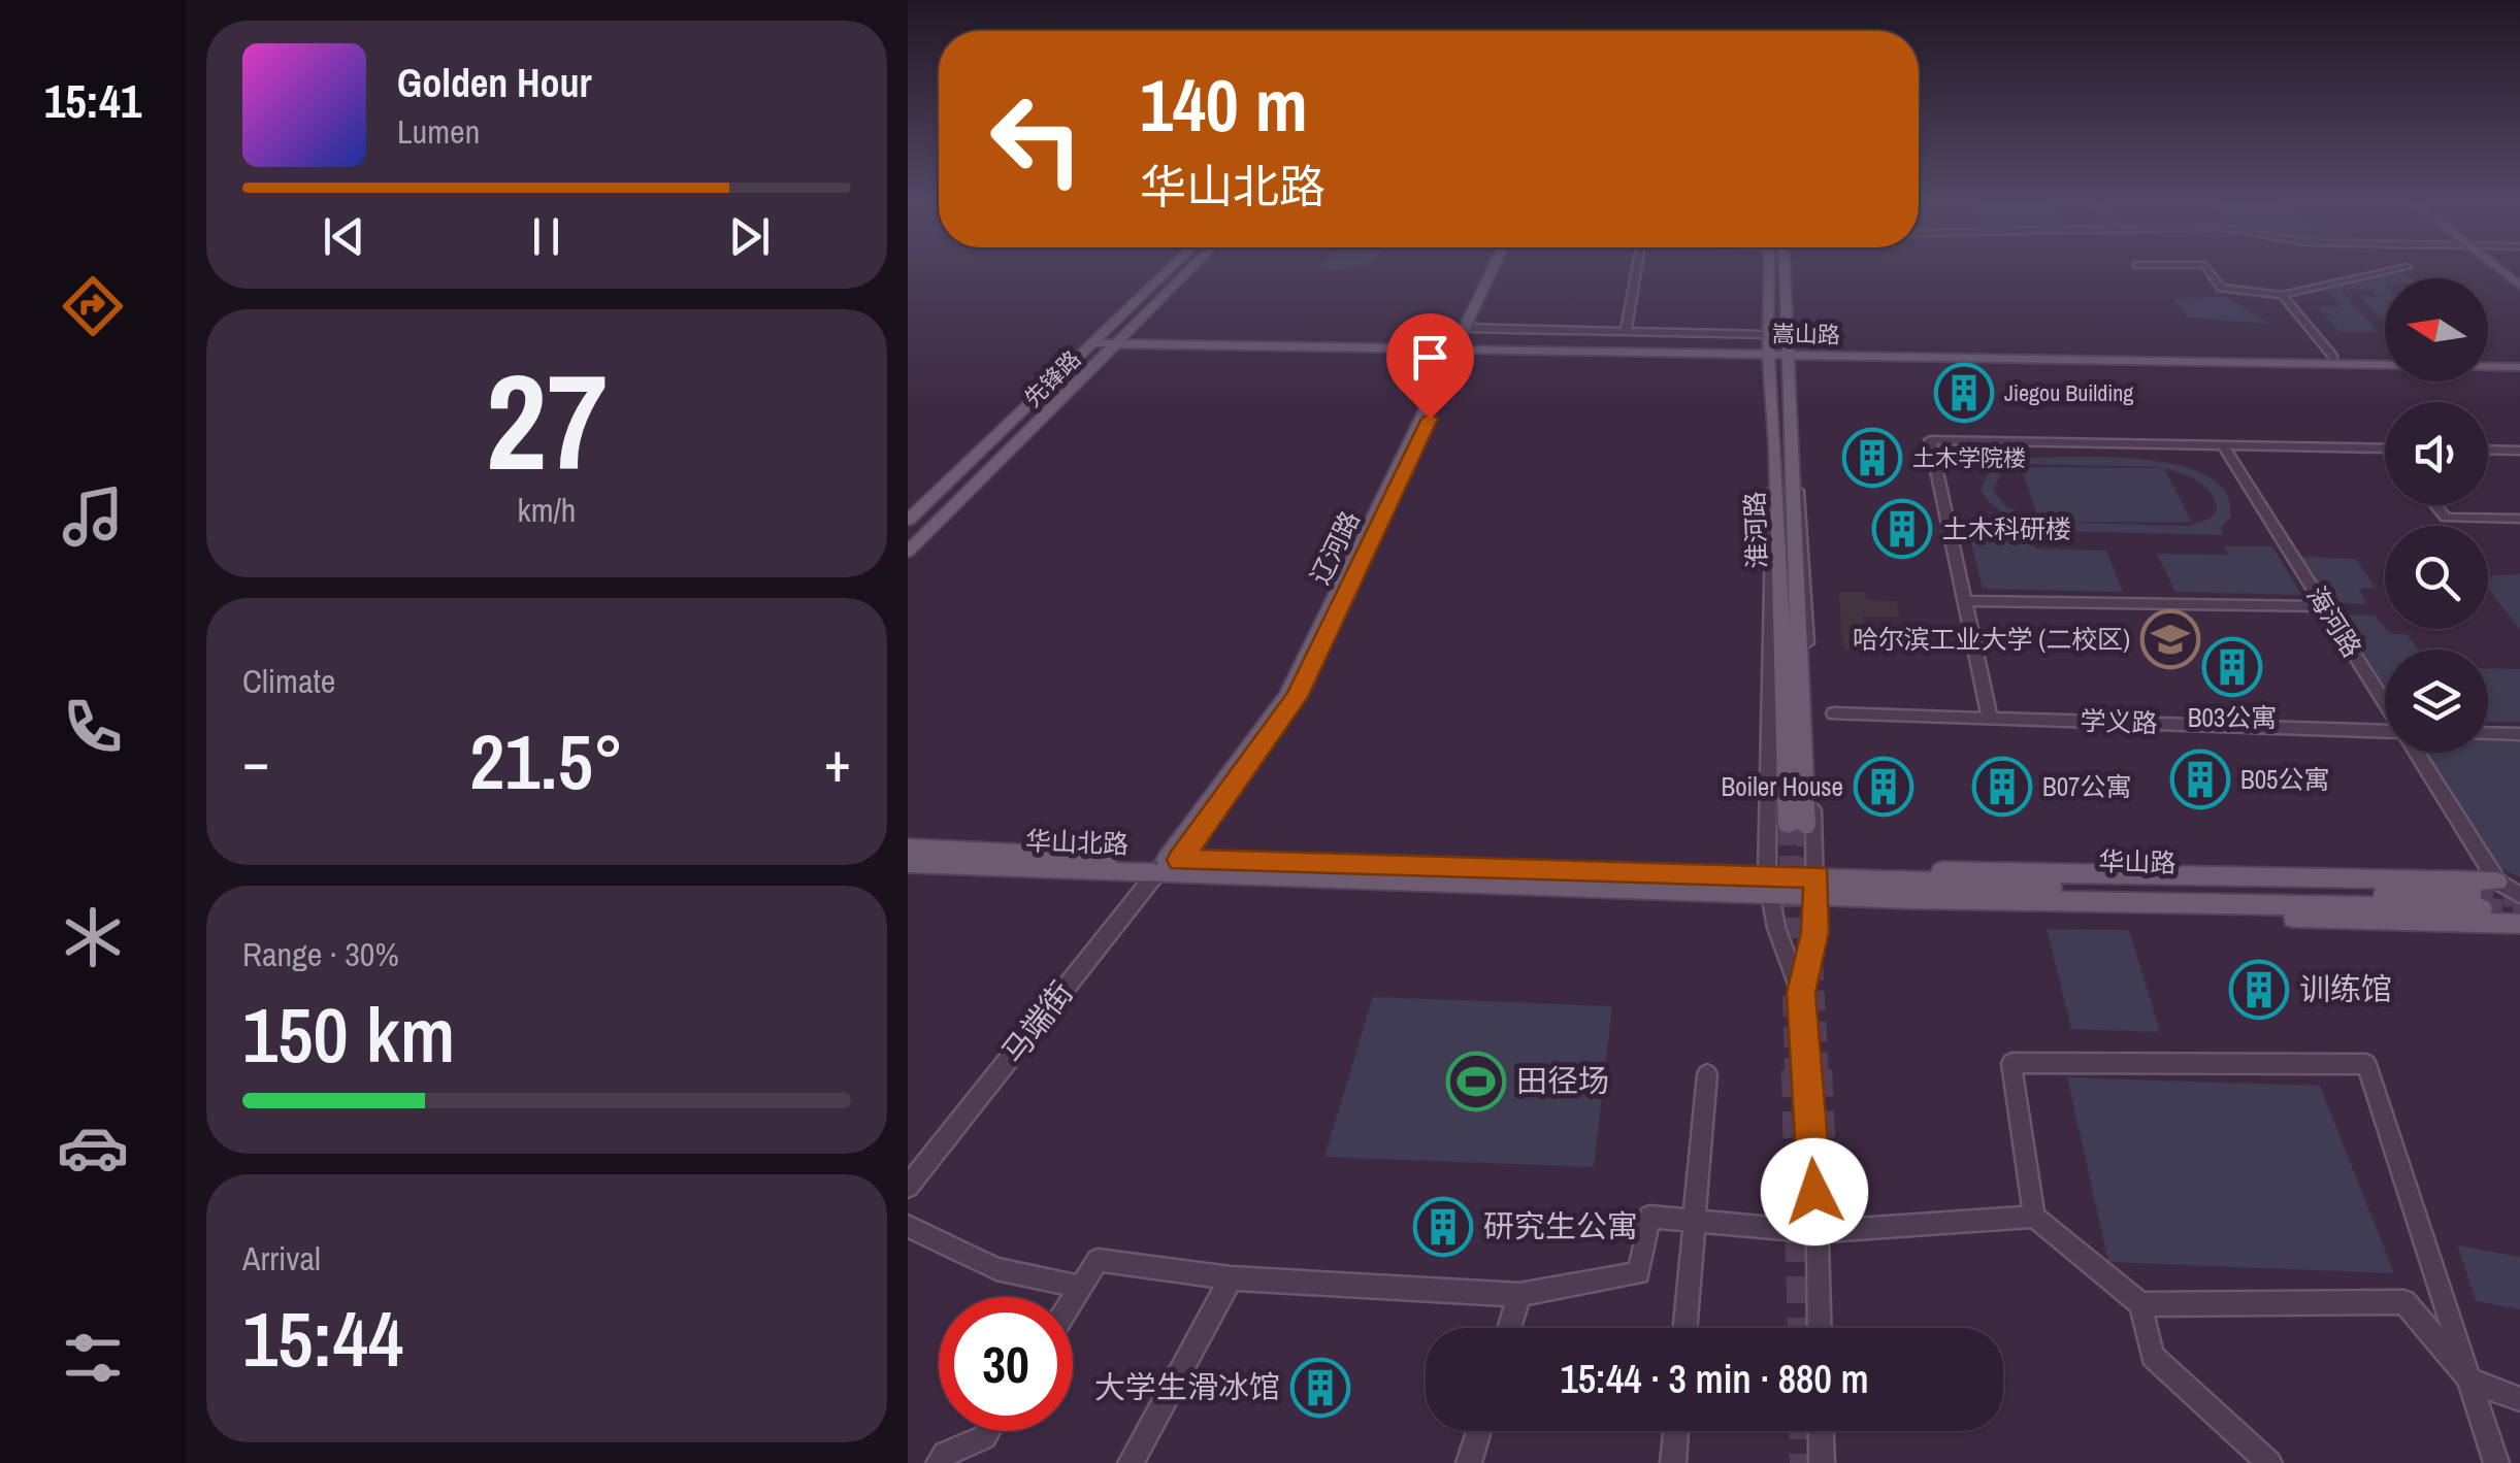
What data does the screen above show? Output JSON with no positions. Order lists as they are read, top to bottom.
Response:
{
  "streets": {
    "main road": [
      "嵩山路",
      "先锋路",
      "淮河路",
      "辽河路",
      "华山北路",
      "华山路"
    ],
    "street": ["海河路", "学义路", "马端街"]
  },
  "crossings": [
    ["嵩山路", "先锋路"],
    ["嵩山路", "淮河路"],
    ["嵩山路", "辽河路"],
    ["辽河路", "华山北路"],
    ["辽河路", "马端街"],
    ["华山北路", "华山路"],
    ["华山北路", "马端街"]
  ],
  "places": {
    "building": [
      "Jiegou Building",
      "土木学院楼",
      "土木科研楼",
      "B03公寓",
      "B05公寓",
      "Boiler House",
      "B07公寓",
      "训练馆",
      "研究生公寓",
      "大学生滑冰馆"
    ],
    "school or university": ["哈尔滨工业大学 (二校区)"],
    "sports": ["田径场"]
  },
  "north": "left",
  "page": {
    "tabs": "15:41",
    "turn": ["140 m", "华山北路"],
    "song": ["Golden Hour", "Lumen"],
    "tile": [
      ["27", "km/h"],
      "Climate",
      ["Range · 30%", "150 km"],
      ["Arrival", "15:44"]
    ],
    "heat": ["−", "21.5°", "+"],
    "limit": "30",
    "trip": "15:44 · 3 min · 880 m"
  }
}
